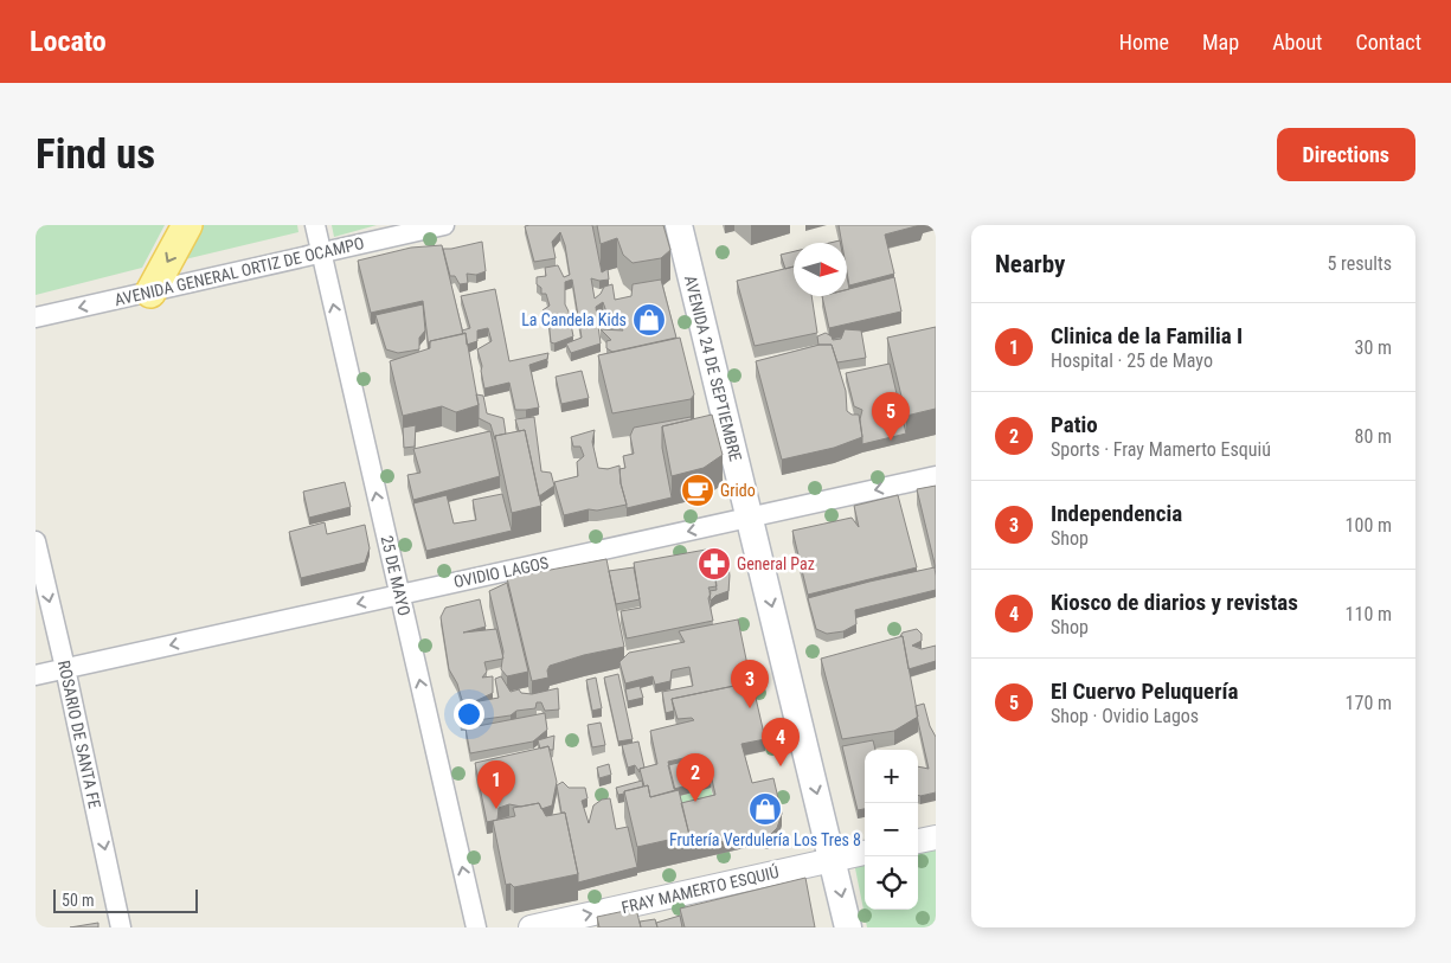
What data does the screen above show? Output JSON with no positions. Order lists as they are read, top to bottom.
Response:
{
  "streets": {
    "main road": ["AVENIDA 24 DE SEPTIEMBRE"],
    "street": [
      "AVENIDA GENERAL ORTIZ DE OCAMPO",
      "OVIDIO LAGOS",
      "25 DE MAYO",
      "ROSARIO DE SANTA FE",
      "FRAY MAMERTO ESQUIÚ"
    ]
  },
  "crossings": [
    ["AVENIDA GENERAL ORTIZ DE OCAMPO", "25 DE MAYO"],
    ["AVENIDA 24 DE SEPTIEMBRE", "OVIDIO LAGOS"],
    ["AVENIDA 24 DE SEPTIEMBRE", "FRAY MAMERTO ESQUIÚ"],
    ["OVIDIO LAGOS", "25 DE MAYO"],
    ["OVIDIO LAGOS", "ROSARIO DE SANTA FE"]
  ],
  "one_way": [
    "AVENIDA 24 DE SEPTIEMBRE",
    "OVIDIO LAGOS",
    "25 DE MAYO",
    "ROSARIO DE SANTA FE",
    "FRAY MAMERTO ESQUIÚ"
  ],
  "places": {
    "shop": ["La Candela Kids", "Frutería Verdulería Los Tres 8"],
    "cafe": ["Grido"],
    "pharmacy": ["General Paz"]
  },
  "scale_bar": "50 m",
  "north": "right",
  "page": {
    "header": "Locato",
    "nav": [
      "Home",
      "Map",
      "About",
      "Contact"
    ],
    "buttons": "Directions",
    "title": "Find us",
    "heading": ["Nearby", "5 results"],
    "list": [
      {
        "mark": "1",
        "name": "Clinica de la Familia I",
        "note": "Hospital · 25 de Mayo",
        "value": "30 m"
      },
      {
        "mark": "2",
        "name": "Patio",
        "note": "Sports · Fray Mamerto Esquiú",
        "value": "80 m"
      },
      {
        "mark": "3",
        "name": "Independencia",
        "note": "Shop",
        "value": "100 m"
      },
      {
        "mark": "4",
        "name": "Kiosco de diarios y revistas",
        "note": "Shop",
        "value": "110 m"
      },
      {
        "mark": "5",
        "name": "El Cuervo Peluquería",
        "note": "Shop · Ovidio Lagos",
        "value": "170 m"
      }
    ],
    "pins": [
      "5",
      "3",
      "4",
      "2",
      "1"
    ],
    "map_buttons": ["+", "−"],
    "scale": "50 m"
  }
}
